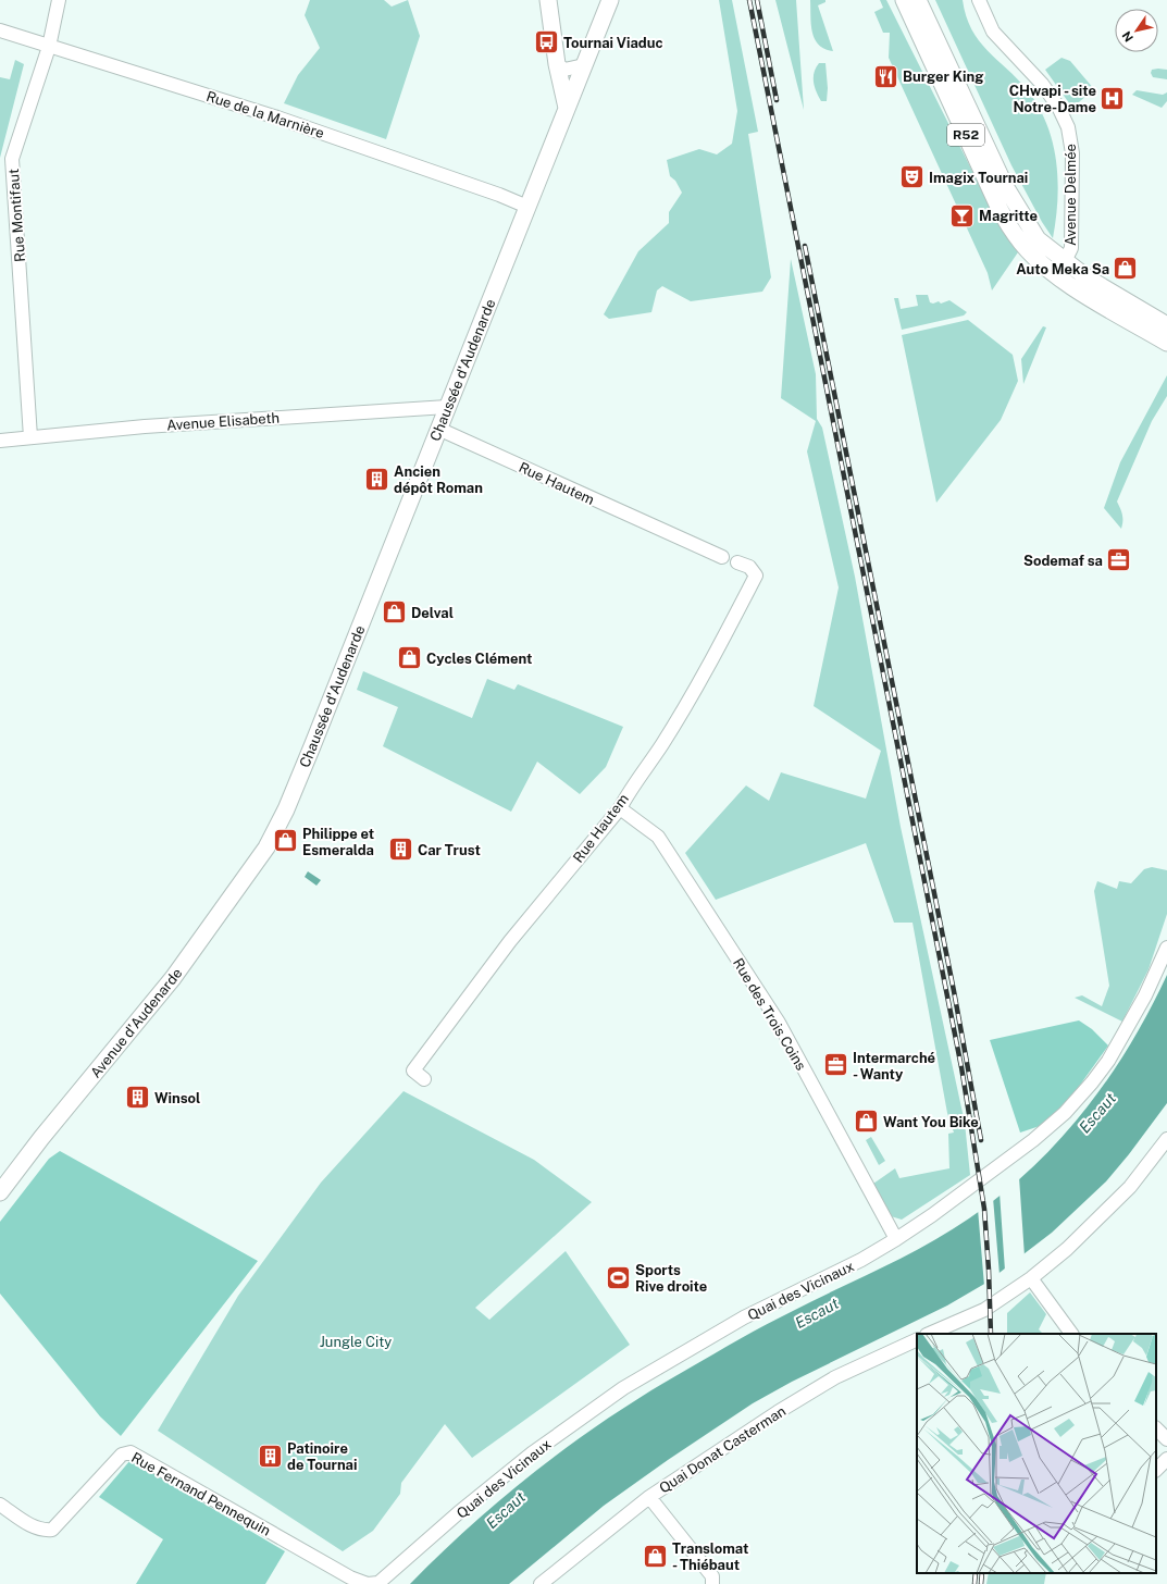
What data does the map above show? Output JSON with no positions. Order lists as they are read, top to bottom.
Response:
{
  "streets": {
    "main road": ["R52", "Chaussée d'Audenarde", "Avenue d'Audenarde"],
    "street": [
      "Rue de la Marnière",
      "Avenue Delmée",
      "Rue Montifaut",
      "Avenue Elisabeth",
      "Rue Hautem",
      "Rue des Trois Coins",
      "Quai des Vicinaux",
      "Quai Donat Casterman",
      "Rue Fernand Pennequin"
    ]
  },
  "crossings": [
    ["Rue de la Marnière", "Rue Montifaut"],
    ["Rue de la Marnière", "Chaussée d'Audenarde"],
    ["R52", "Avenue Delmée"],
    ["Rue Montifaut", "Avenue Elisabeth"],
    ["Chaussée d'Audenarde", "Avenue Elisabeth"],
    ["Chaussée d'Audenarde", "Rue Hautem"],
    ["Chaussée d'Audenarde", "Avenue d'Audenarde"],
    ["Rue Hautem", "Rue des Trois Coins"],
    ["Rue des Trois Coins", "Quai des Vicinaux"],
    ["Quai des Vicinaux", "Rue Fernand Pennequin"]
  ],
  "water": ["Escaut"],
  "parks": ["Jungle City"],
  "places": {
    "bus stop": ["Tournai Viaduc"],
    "restaurant": ["Burger King"],
    "hospital": ["CHwapi - site Notre-Dame"],
    "theatre": ["Imagix Tournai"],
    "bar": ["Magritte"],
    "shop": [
      "Auto Meka Sa",
      "Delval",
      "Cycles Clément",
      "Philippe et Esmeralda",
      "Want You Bike",
      "Translomat - Thiébaut"
    ],
    "building": [
      "Ancien dépôt Roman",
      "Car Trust",
      "Winsol",
      "Patinoire de Tournai"
    ],
    "office": ["Sodemaf sa", "Intermarché - Wanty"],
    "sports": ["Sports Rive droite"]
  },
  "north": "bottom left"
}
